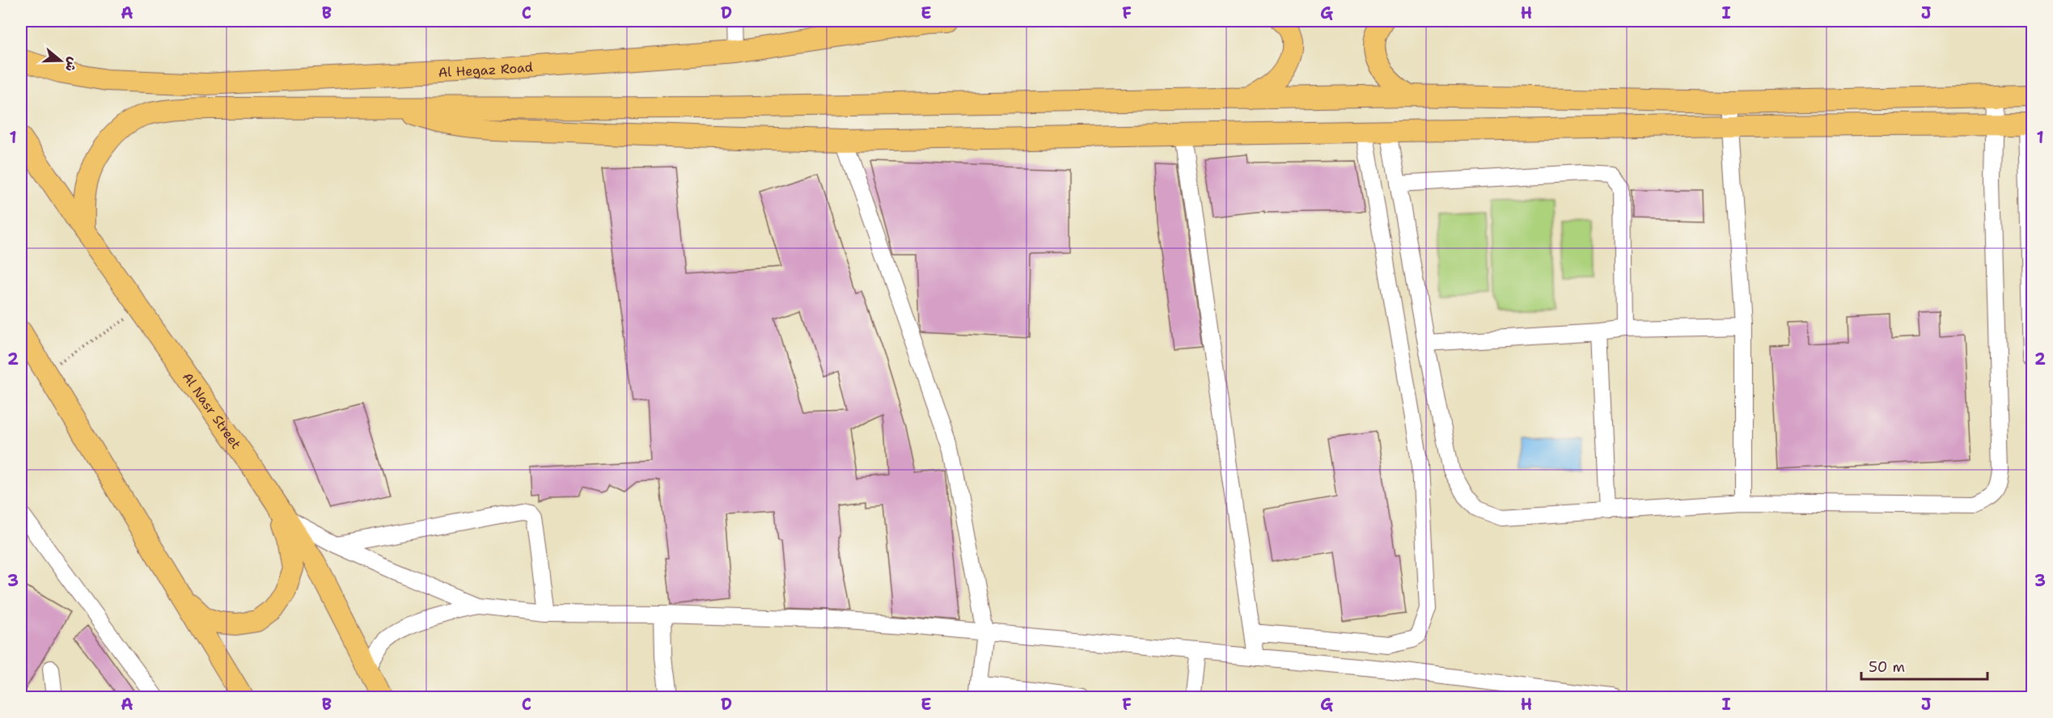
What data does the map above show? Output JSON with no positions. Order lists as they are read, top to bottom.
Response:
{
  "streets": {
    "main road": ["Al Hegaz Road", "Al Nasr Street"]
  },
  "scale_bar": "50 m",
  "north": "right",
  "grid": {
    "columns": [
      "A",
      "B",
      "C",
      "D",
      "E",
      "F",
      "G",
      "H",
      "I",
      "J"
    ],
    "rows": ["1", "2", "3"]
  }
}
